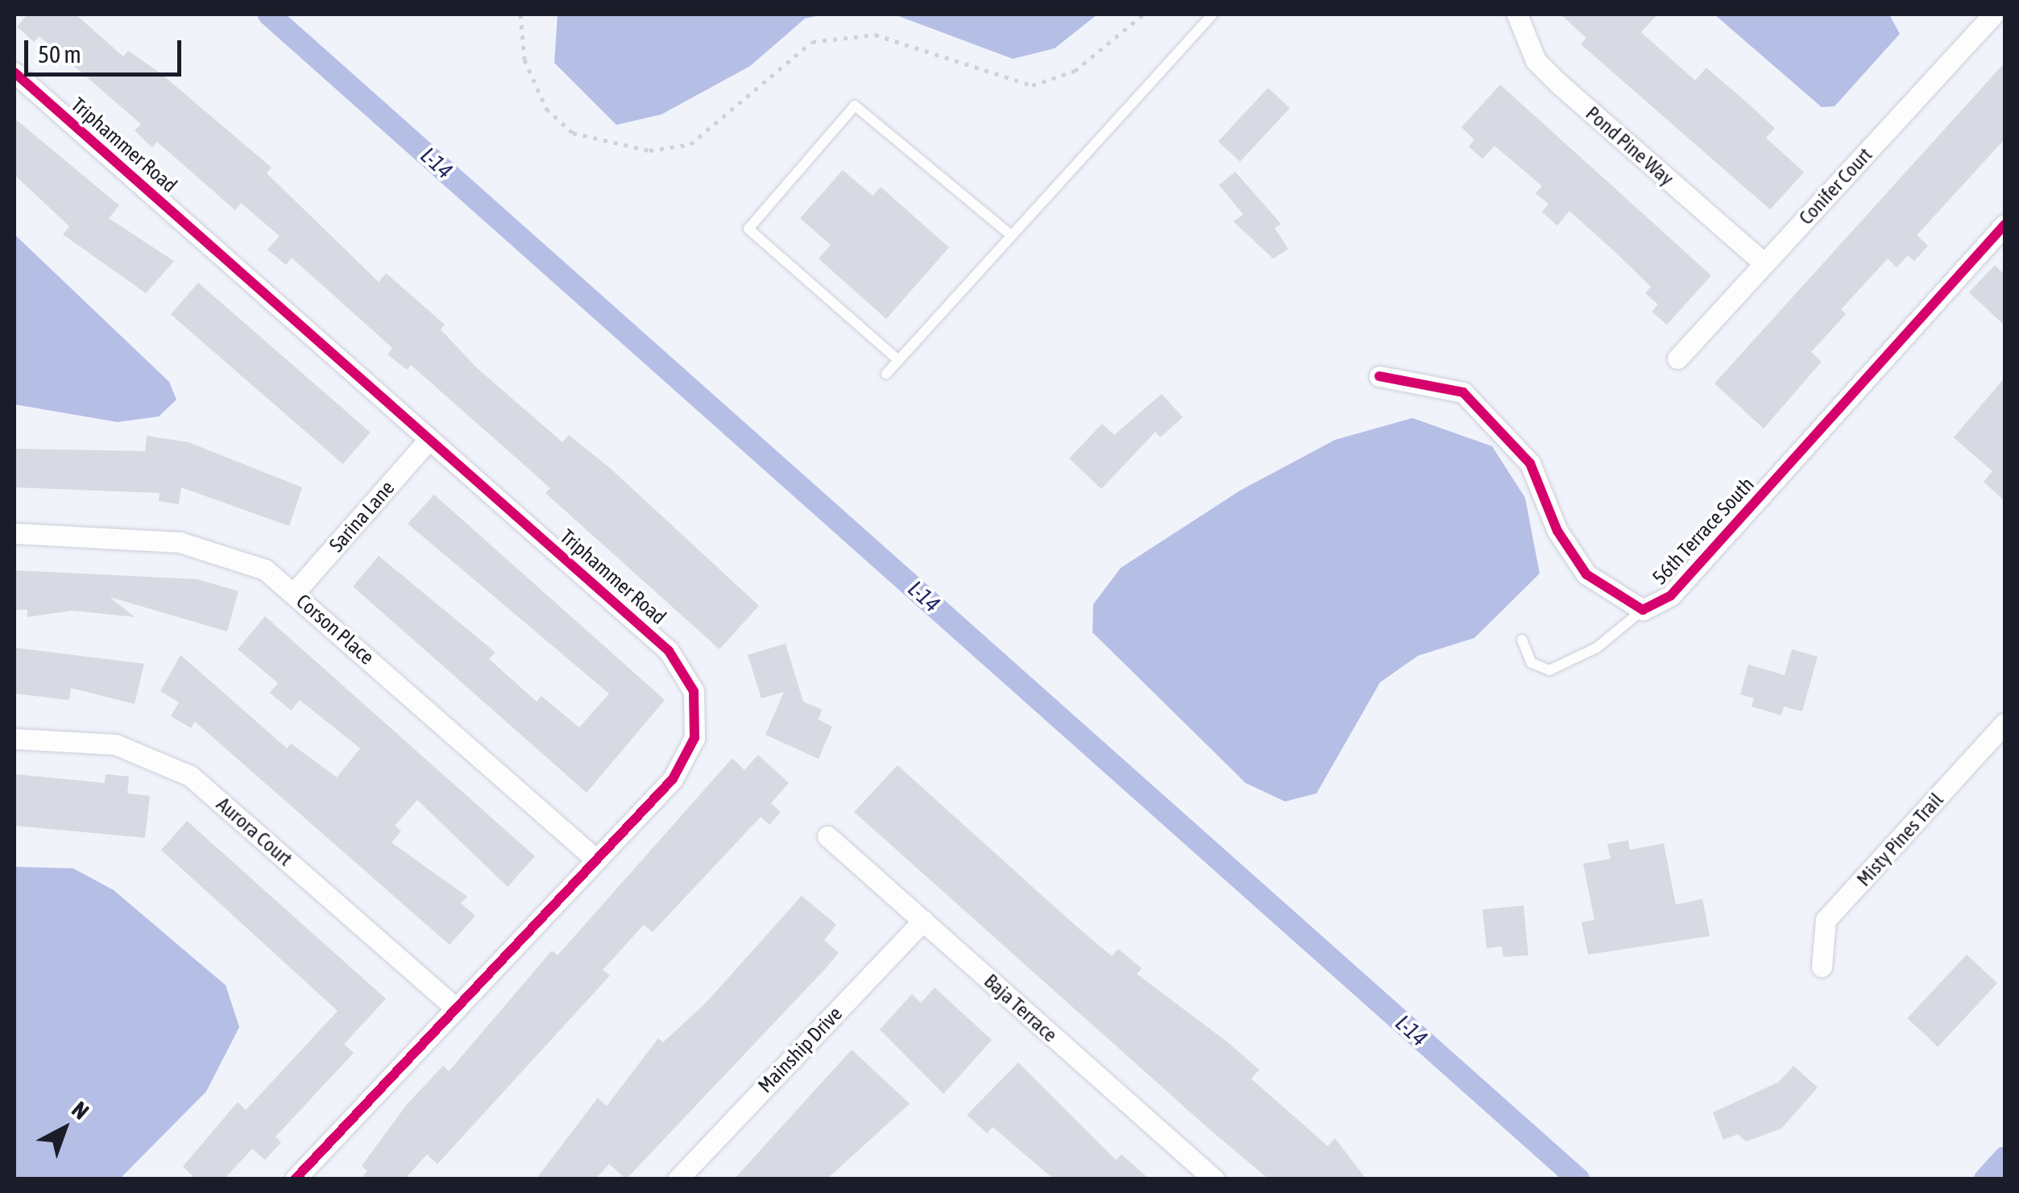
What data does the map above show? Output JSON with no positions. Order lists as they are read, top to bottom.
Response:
{
  "streets": {
    "street": [
      "Triphammer Road",
      "Pond Pine Way",
      "Conifer Court",
      "Sarina Lane",
      "56th Terrace South",
      "Corson Place",
      "Aurora Court",
      "Misty Pines Trail",
      "Baja Terrace",
      "Mainship Drive"
    ]
  },
  "crossings": [
    ["Triphammer Road", "Sarina Lane"],
    ["Triphammer Road", "Corson Place"],
    ["Triphammer Road", "Aurora Court"],
    ["Pond Pine Way", "Conifer Court"],
    ["Sarina Lane", "Corson Place"],
    ["Baja Terrace", "Mainship Drive"]
  ],
  "water": ["L-14"],
  "scale_bar": "50 m",
  "north": "top right"
}
